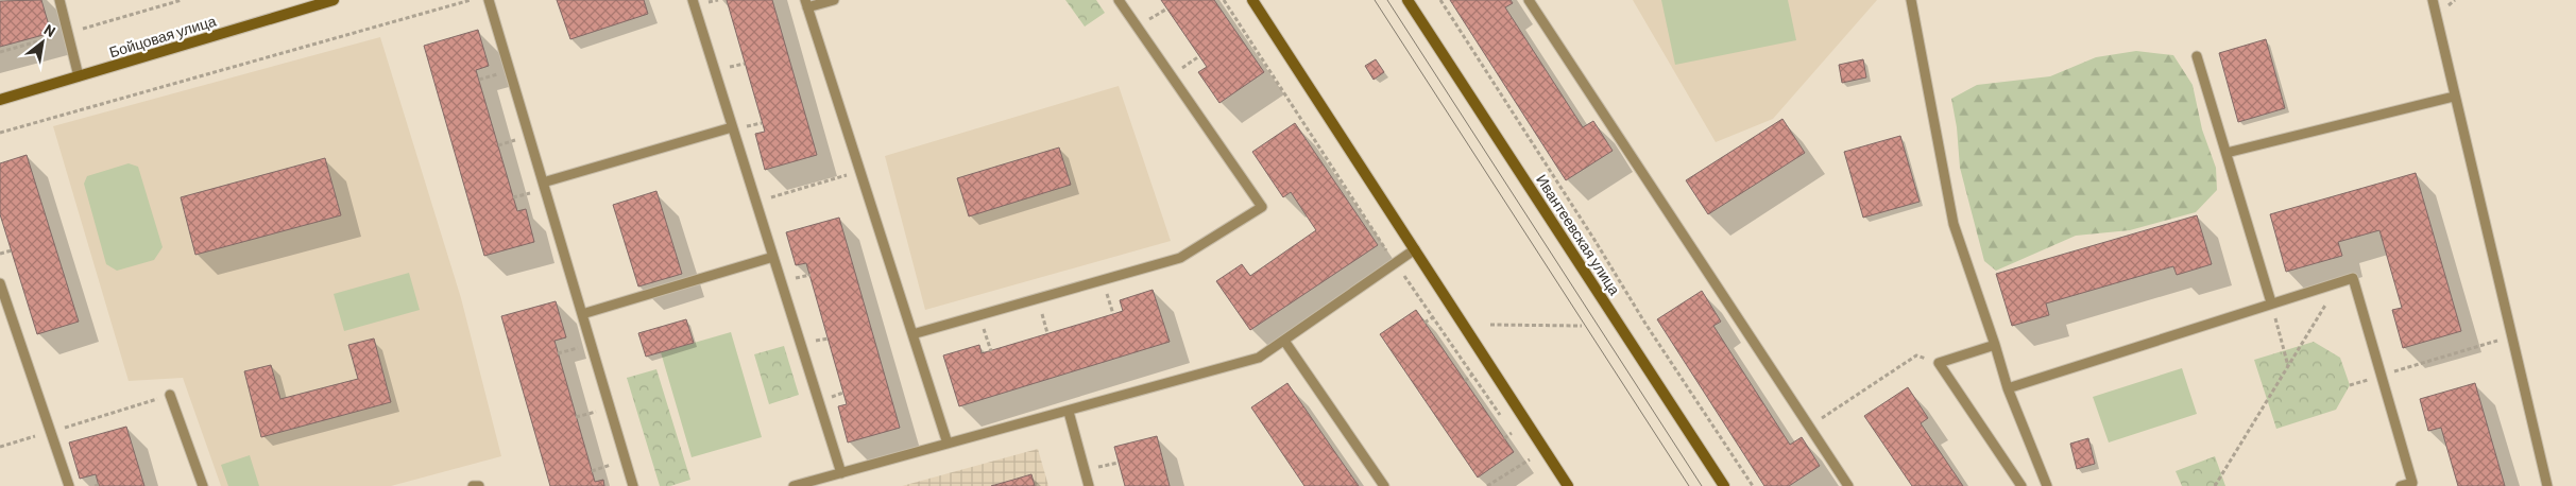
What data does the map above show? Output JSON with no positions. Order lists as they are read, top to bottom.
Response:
{
  "streets": {
    "street": ["Бойцовая улица", "Ивантеевская улица"]
  },
  "north": "top right"
}
